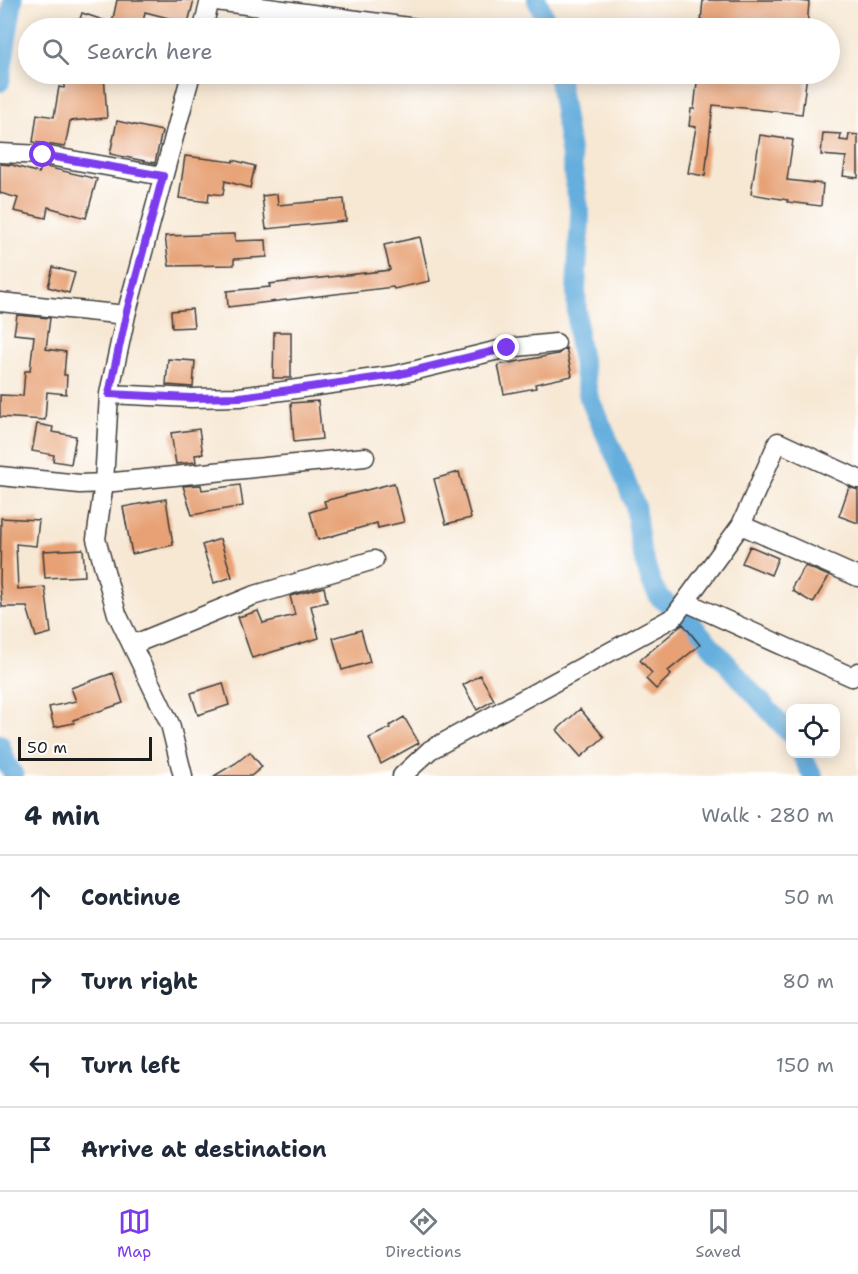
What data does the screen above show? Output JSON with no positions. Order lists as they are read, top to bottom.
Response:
{
  "scale_bar": "50 m",
  "page": {
    "search": "Search here",
    "scale": "50 m",
    "heading": ["4 min", "Walk · 280 m"],
    "list": [
      ["Continue", "50 m"],
      ["Turn right", "80 m"],
      ["Turn left", "150 m"],
      "Arrive at destination"
    ],
    "nav": ["Map", "Directions", "Saved"]
  }
}
